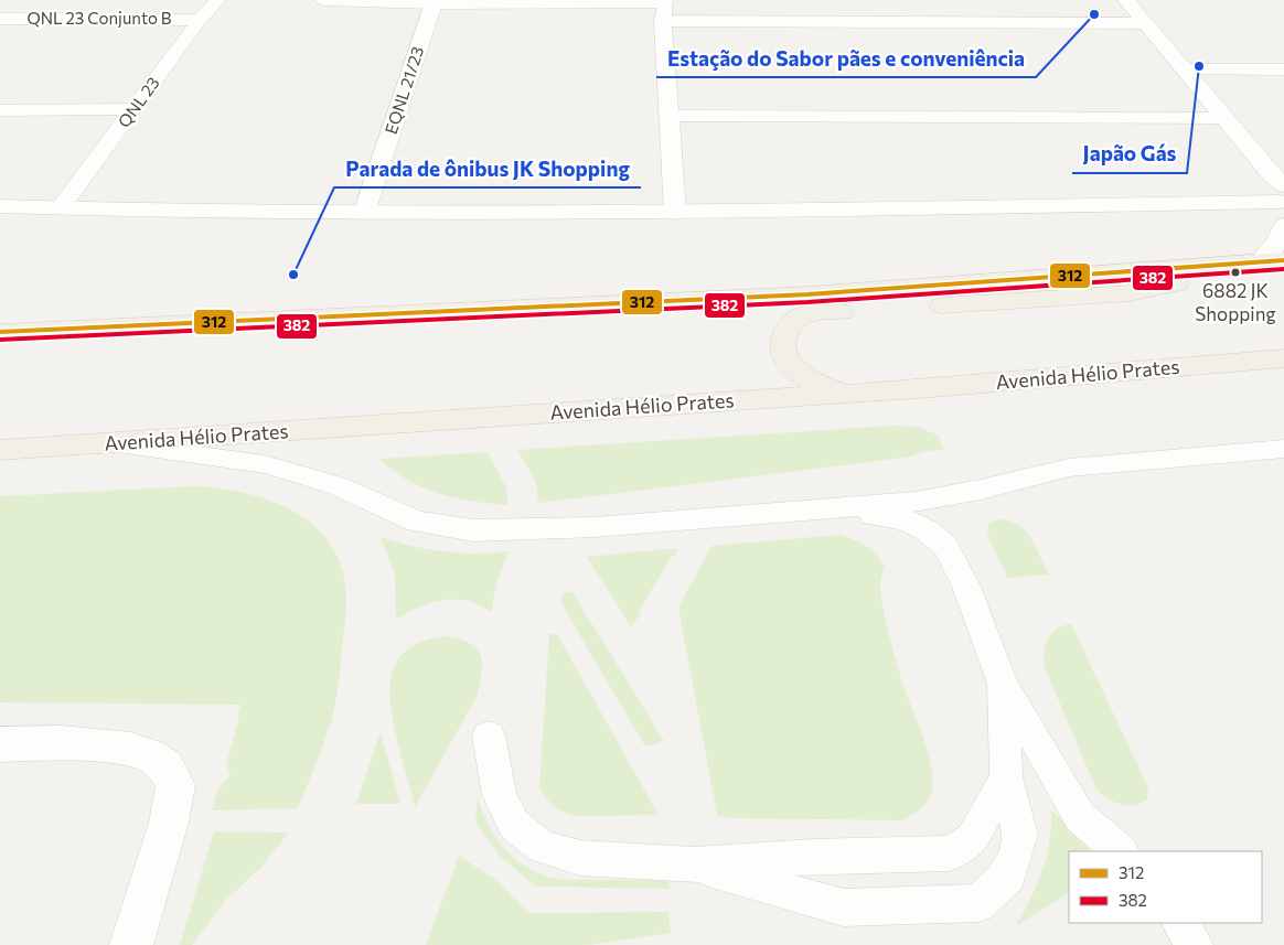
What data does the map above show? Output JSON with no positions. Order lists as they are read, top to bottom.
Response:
{
  "streets": {
    "main road": ["Avenida Hélio Prates"],
    "street": ["QNL 23 Conjunto B", "EQNL 21/23", "QNL 23"]
  },
  "crossings": [
    ["QNL 23 Conjunto B", "QNL 23"]
  ],
  "places": [
    "Estação do Sabor pães e conveniência",
    "Japão Gás",
    "6882 JK Shopping",
    "Parada de ônibus JK Shopping"
  ],
  "lines": ["transit line 312", "transit line 382"],
  "legend": ["312", "382"]
}
